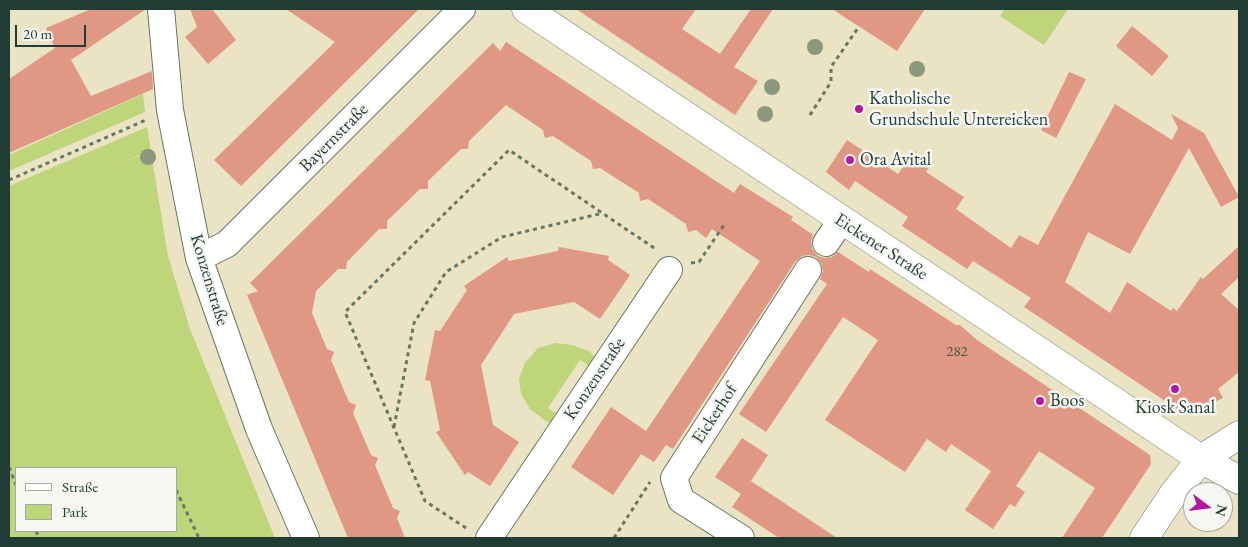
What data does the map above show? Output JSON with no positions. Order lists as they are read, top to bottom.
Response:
{
  "streets": {
    "street": [
      "Bayernstraße",
      "Eickener Straße",
      "Konzenstraße",
      "Eickerhof"
    ]
  },
  "crossings": [
    ["Bayernstraße", "Konzenstraße"]
  ],
  "places": [
    "Katholische Grundschule Untereicken",
    "Ora Avital",
    "Kiosk Sanal",
    "Boos"
  ],
  "house_numbers": ["282"],
  "legend": ["Straße", "Park"],
  "scale_bar": "20 m",
  "north": "right"
}
